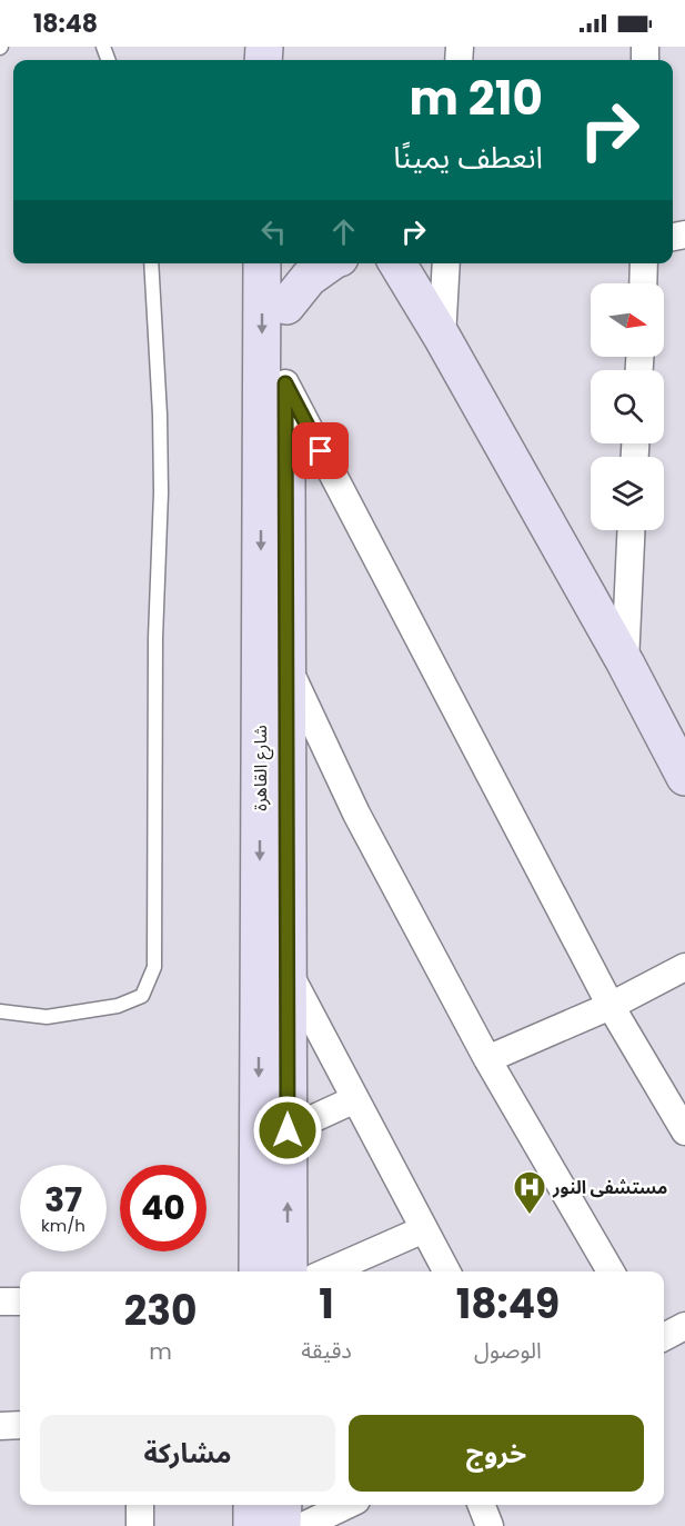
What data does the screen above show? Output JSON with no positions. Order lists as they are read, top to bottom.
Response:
{
  "streets": {
    "street": ["شارع القاهرة"]
  },
  "places": {
    "hospital": ["مستشفى النور"]
  },
  "north": "right",
  "page": {
    "status": "18:48",
    "turn": ["210 m", "انعطف يمينًا"],
    "speed": "37 km/h",
    "limit": "40",
    "eta": [
      "18:49",
      "الوصول",
      "1",
      "دقيقة",
      "230",
      "m"
    ],
    "buttons": ["خروج", "مشاركة"]
  }
}
